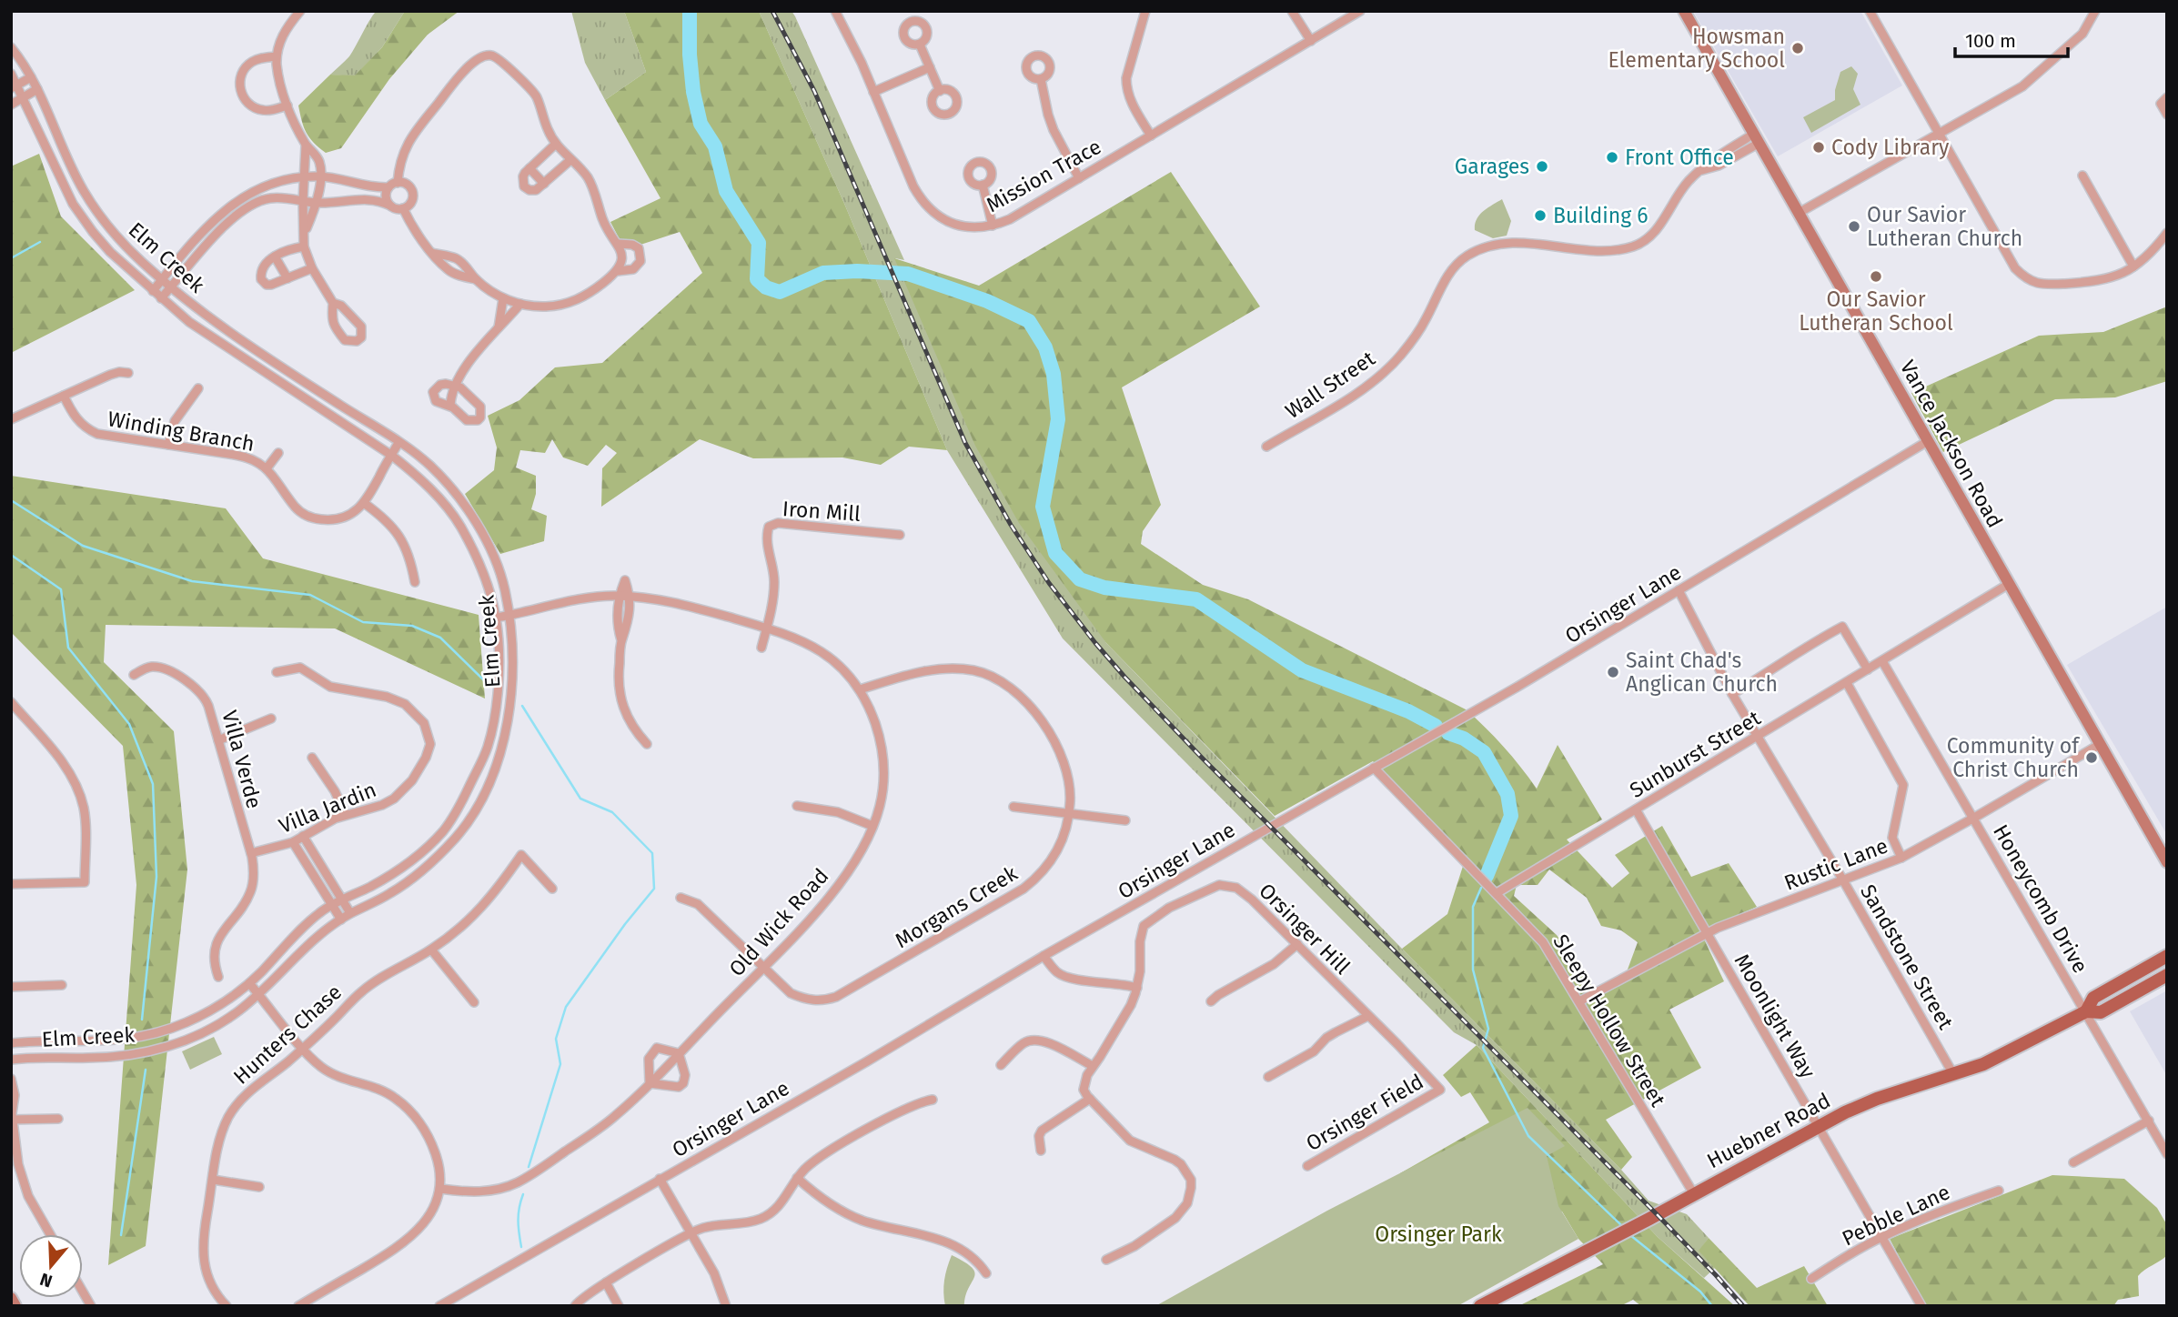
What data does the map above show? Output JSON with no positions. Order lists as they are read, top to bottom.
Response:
{
  "streets": {
    "main road": ["Vance Jackson Road", "Huebner Road"],
    "street": [
      "Mission Trace",
      "Elm Creek",
      "Wall Street",
      "Winding Branch",
      "Iron Mill",
      "Orsinger Lane",
      "Sunburst Street",
      "Villa Verde",
      "Villa Jardin",
      "Rustic Lane",
      "Honeycomb Drive",
      "Morgans Creek",
      "Old Wick Road",
      "Orsinger Hill",
      "Sandstone Street",
      "Moonlight Way",
      "Sleepy Hollow Street",
      "Hunters Chase",
      "Orsinger Field",
      "Pebble Lane"
    ]
  },
  "crossings": [
    ["Elm Creek", "Winding Branch"],
    ["Elm Creek", "Old Wick Road"],
    ["Wall Street", "Vance Jackson Road"],
    ["Vance Jackson Road", "Orsinger Lane"],
    ["Vance Jackson Road", "Sunburst Street"],
    ["Vance Jackson Road", "Rustic Lane"],
    ["Iron Mill", "Old Wick Road"],
    ["Orsinger Lane", "Sandstone Street"],
    ["Orsinger Lane", "Sleepy Hollow Street"],
    ["Sunburst Street", "Honeycomb Drive"],
    ["Sunburst Street", "Sandstone Street"],
    ["Sunburst Street", "Moonlight Way"],
    ["Sunburst Street", "Sleepy Hollow Street"],
    ["Villa Verde", "Villa Jardin"],
    ["Rustic Lane", "Honeycomb Drive"],
    ["Rustic Lane", "Sandstone Street"],
    ["Rustic Lane", "Moonlight Way"],
    ["Rustic Lane", "Sleepy Hollow Street"],
    ["Honeycomb Drive", "Huebner Road"],
    ["Morgans Creek", "Old Wick Road"],
    ["Orsinger Hill", "Orsinger Field"],
    ["Sandstone Street", "Huebner Road"],
    ["Moonlight Way", "Huebner Road"],
    ["Moonlight Way", "Pebble Lane"],
    ["Sleepy Hollow Street", "Huebner Road"]
  ],
  "parks": ["Orsinger Park"],
  "places": [
    "Howsman Elementary School",
    "Cody Library",
    "Front Office",
    "Garages",
    "Building 6",
    "Our Savior Lutheran Church",
    "Our Savior Lutheran School",
    "Saint Chad's Anglican Church",
    "Community of Christ Church"
  ],
  "scale_bar": "100 m",
  "north": "bottom"
}
